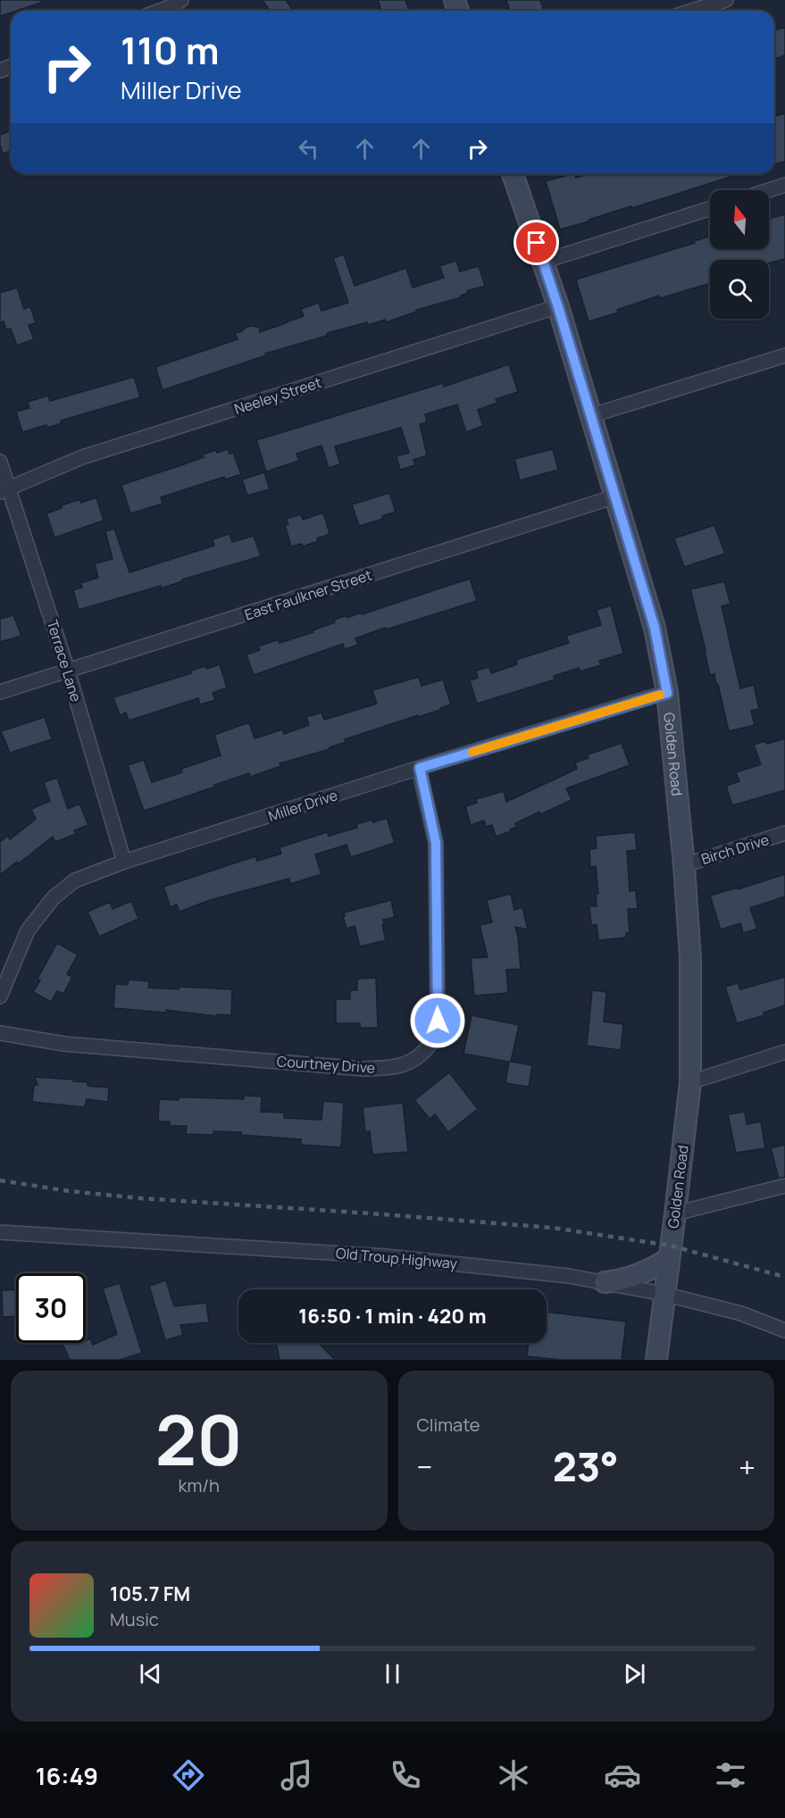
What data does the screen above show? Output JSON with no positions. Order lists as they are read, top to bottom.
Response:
{
  "streets": {
    "street": [
      "Neeley Street",
      "East Faulkner Street",
      "Terrace Lane",
      "Golden Road",
      "Miller Drive",
      "Birch Drive",
      "Courtney Drive",
      "Old Troup Highway"
    ]
  },
  "crossings": [
    ["Neeley Street", "Terrace Lane"],
    ["Neeley Street", "Golden Road"],
    ["East Faulkner Street", "Terrace Lane"],
    ["East Faulkner Street", "Golden Road"],
    ["Terrace Lane", "Miller Drive"],
    ["Golden Road", "Miller Drive"],
    ["Golden Road", "Birch Drive"],
    ["Golden Road", "Old Troup Highway"],
    ["Miller Drive", "Courtney Drive"]
  ],
  "north": "top",
  "page": {
    "turn": ["110 m", "Miller Drive"],
    "limit": "30",
    "trip": "16:50 · 1 min · 420 m",
    "tile": [
      ["20", "km/h"],
      "Climate"
    ],
    "heat": ["−", "23°", "+"],
    "song": ["105.7 FM", "Music"],
    "tabs": "16:49"
  }
}
